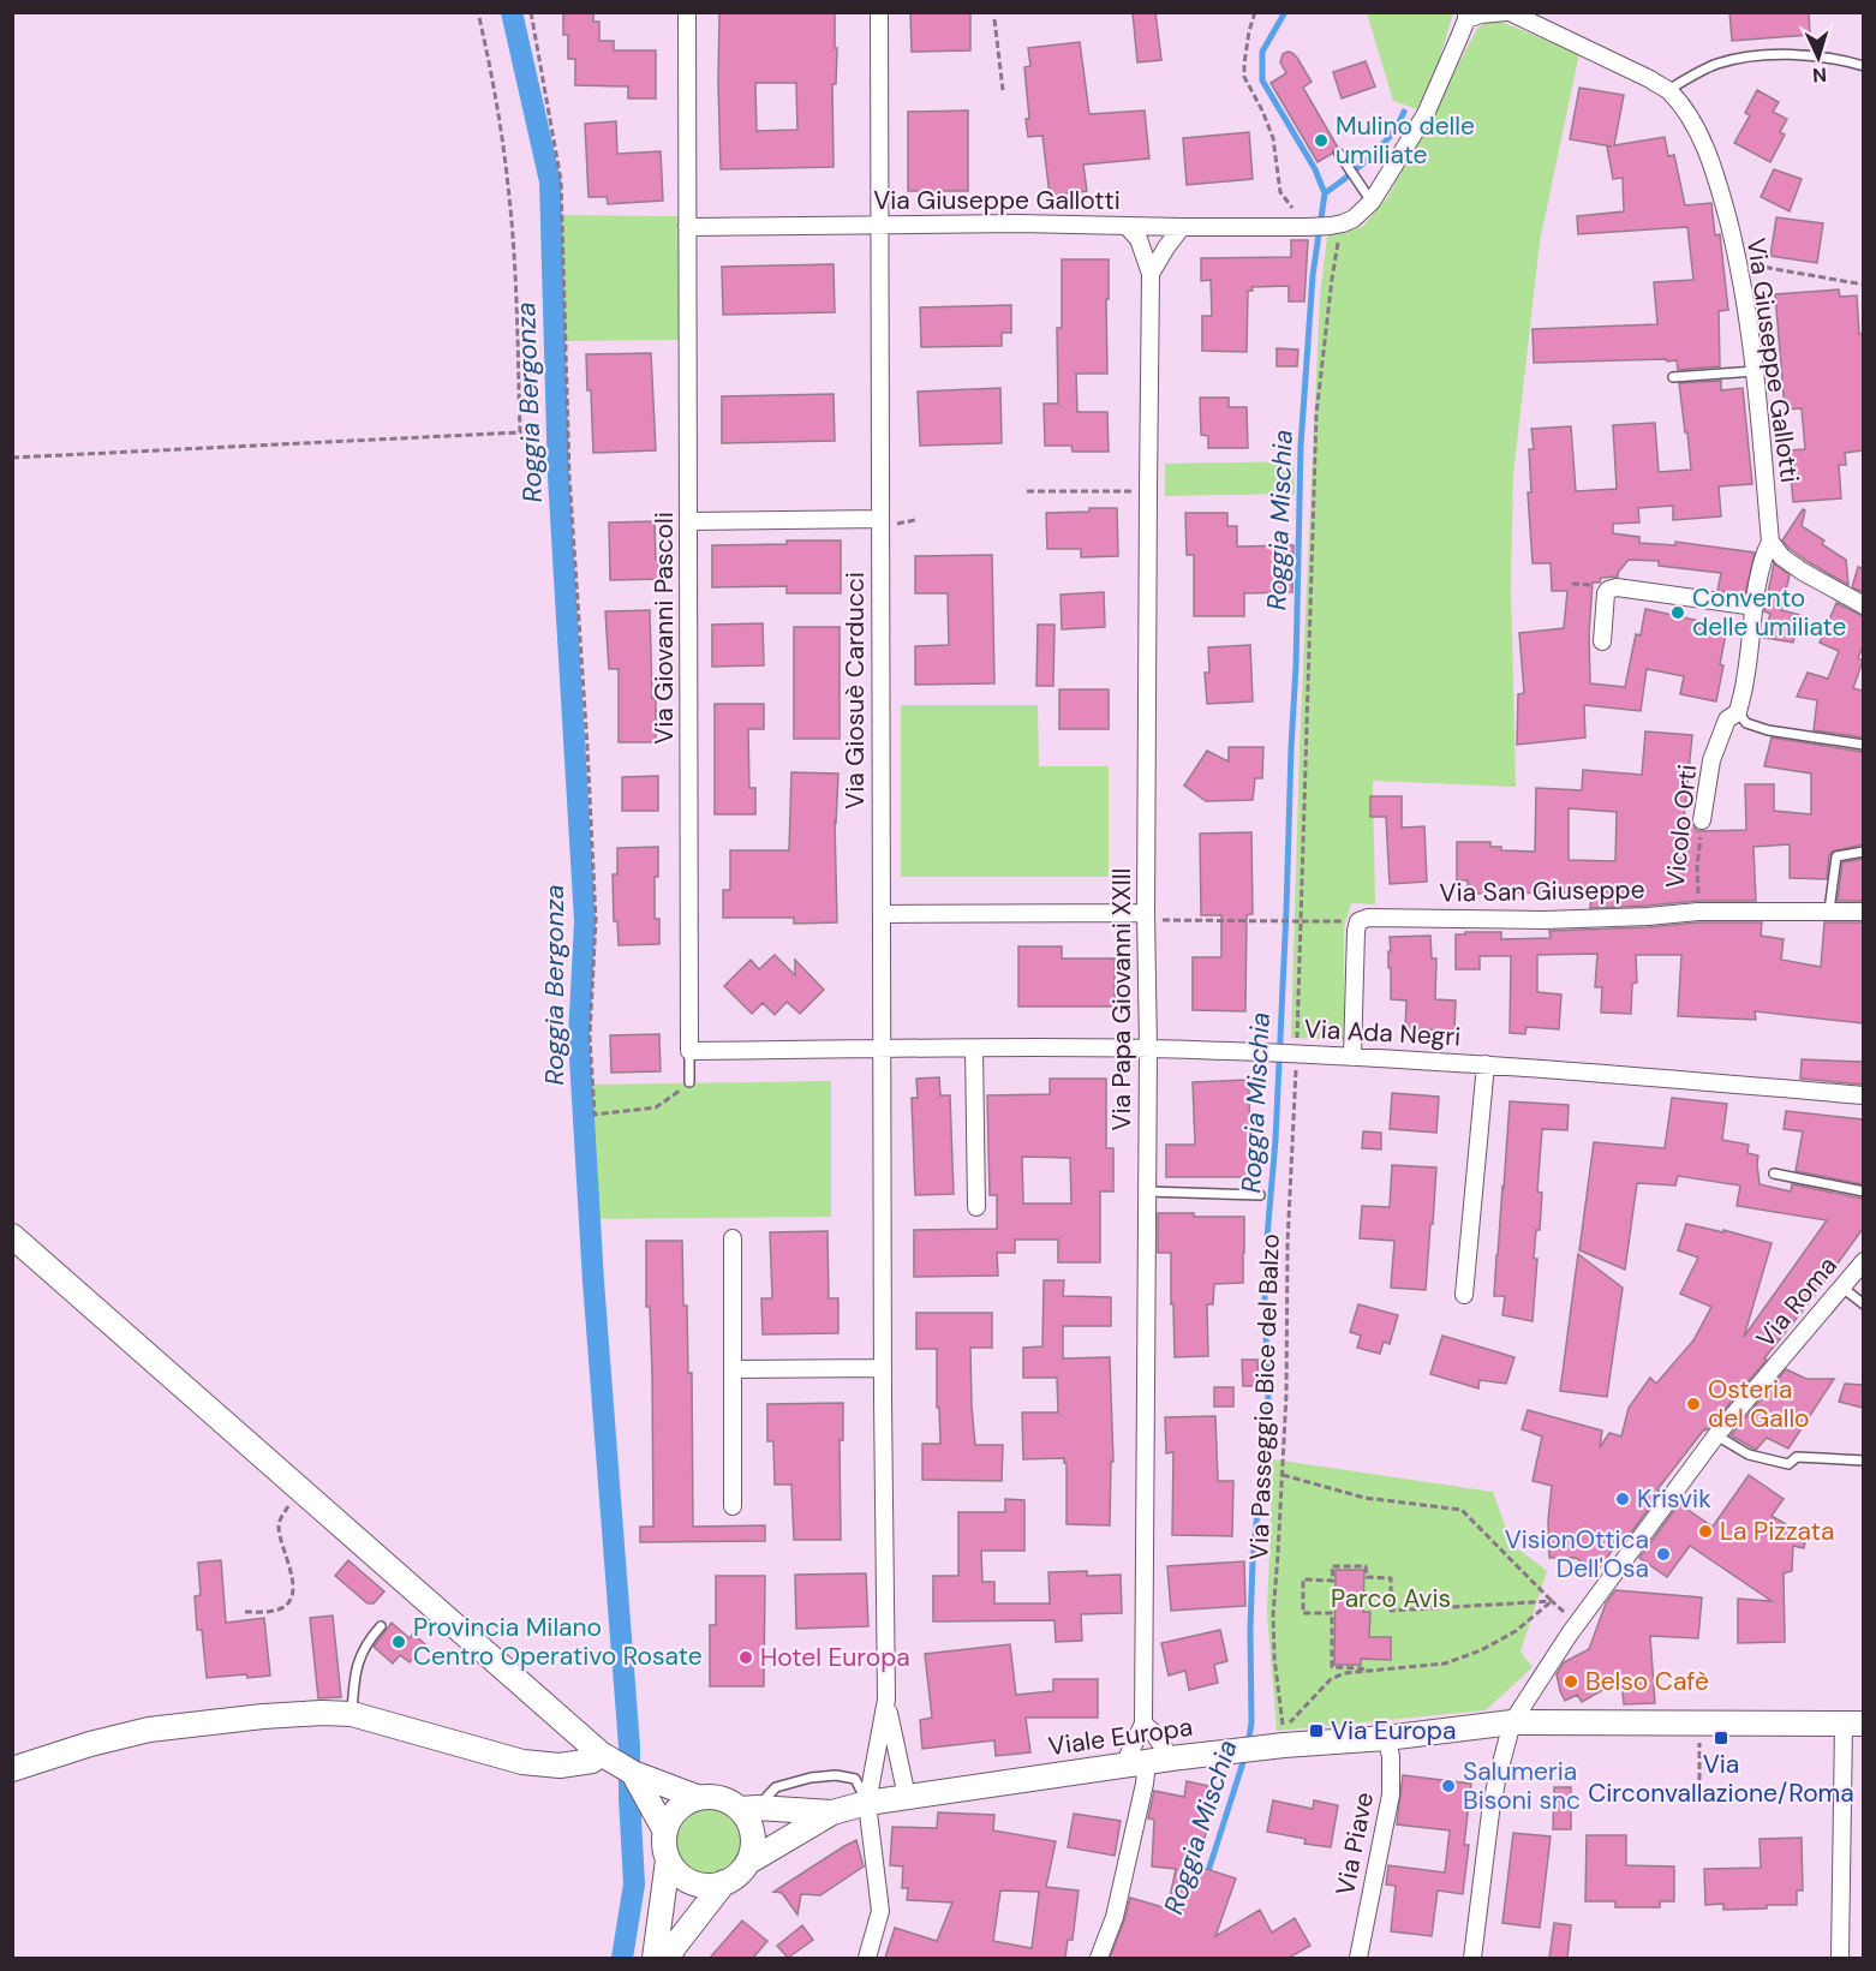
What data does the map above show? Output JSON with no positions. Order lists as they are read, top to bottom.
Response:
{
  "streets": {
    "street": [
      "Via Giuseppe Gallotti",
      "Via Giovanni Pascoli",
      "Via Giosuè Carducci",
      "Vicolo Orti",
      "Via San Giuseppe",
      "Via Papa Giovanni XXIII",
      "Via Ada Negri",
      "Via Roma",
      "Viale Europa",
      "Via Piave"
    ],
    "path": ["Via Passeggio Bice del Balzo"]
  },
  "crossings": [
    ["Via Giuseppe Gallotti", "Via Giovanni Pascoli"],
    ["Via Giuseppe Gallotti", "Via Giosuè Carducci"],
    ["Via Giuseppe Gallotti", "Vicolo Orti"],
    ["Via Giuseppe Gallotti", "Via Passeggio Bice del Balzo"],
    ["Via Giosuè Carducci", "Via Ada Negri"],
    ["Via Giosuè Carducci", "Viale Europa"],
    ["Vicolo Orti", "Via San Giuseppe"],
    ["Via Papa Giovanni XXIII", "Via Ada Negri"],
    ["Via Ada Negri", "Via Passeggio Bice del Balzo"],
    ["Via Roma", "Viale Europa"],
    ["Viale Europa", "Via Piave"]
  ],
  "water": ["Roggia Bergonza", "Roggia Mischia"],
  "parks": ["Parco Avis"],
  "places": {
    "other": [
      "Mulino delle umiliate",
      "Convento delle umiliate",
      "Osteria del Gallo",
      "Krisvik",
      "La Pizzata",
      "VisionOttica Dell'Osa",
      "Provincia Milano Centro Operativo Rosate",
      "Hotel Europa",
      "Belso Cafè",
      "Salumeria Bisoni snc"
    ],
    "transit": ["Via Europa", "Via Circonvallazione/Roma"]
  },
  "north": "bottom"
}
